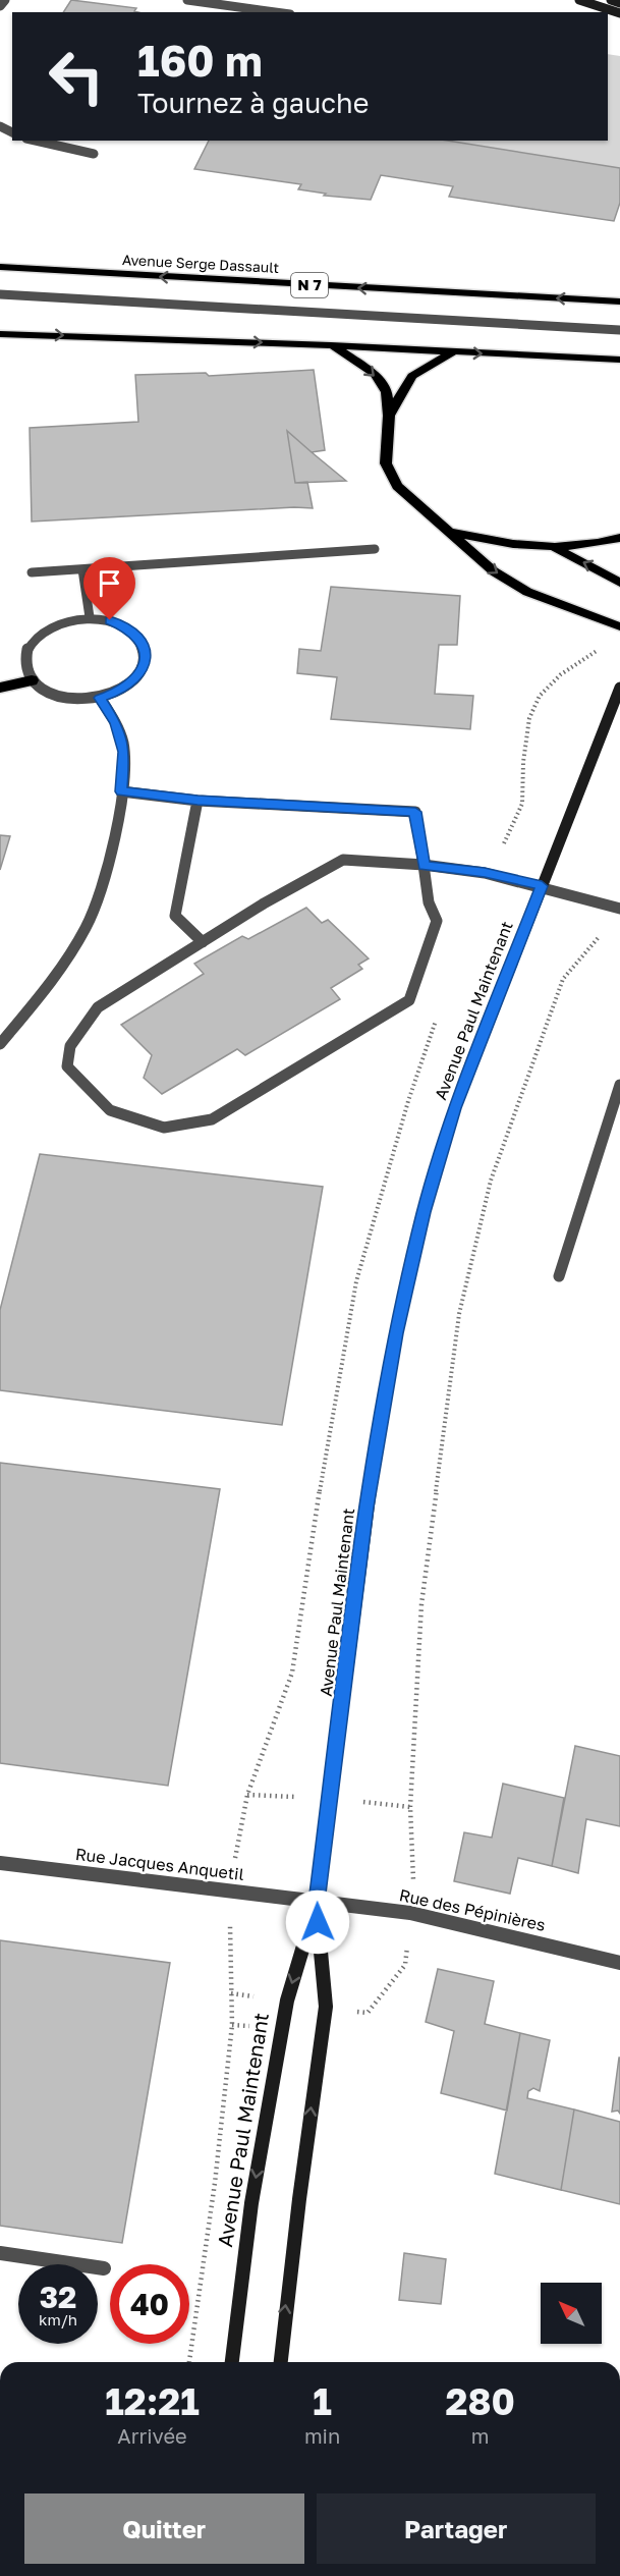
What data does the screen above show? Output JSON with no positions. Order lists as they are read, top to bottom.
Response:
{
  "streets": {
    "main road": ["Avenue Serge Dassault", "N 7"],
    "street": ["Avenue Paul Maintenant", "Rue Jacques Anquetil", "Rue des Pépinières"]
  },
  "crossings": [
    ["Avenue Paul Maintenant", "Rue Jacques Anquetil"],
    ["Avenue Paul Maintenant", "Rue des Pépinières"],
    ["Rue Jacques Anquetil", "Rue des Pépinières"]
  ],
  "north": "top left",
  "page": {
    "turn": ["160 m", "Tournez à gauche"],
    "speed": "32 km/h",
    "limit": "40",
    "eta": [
      "12:21",
      "Arrivée",
      "1",
      "min",
      "280",
      "m"
    ],
    "buttons": ["Quitter", "Partager"]
  }
}
